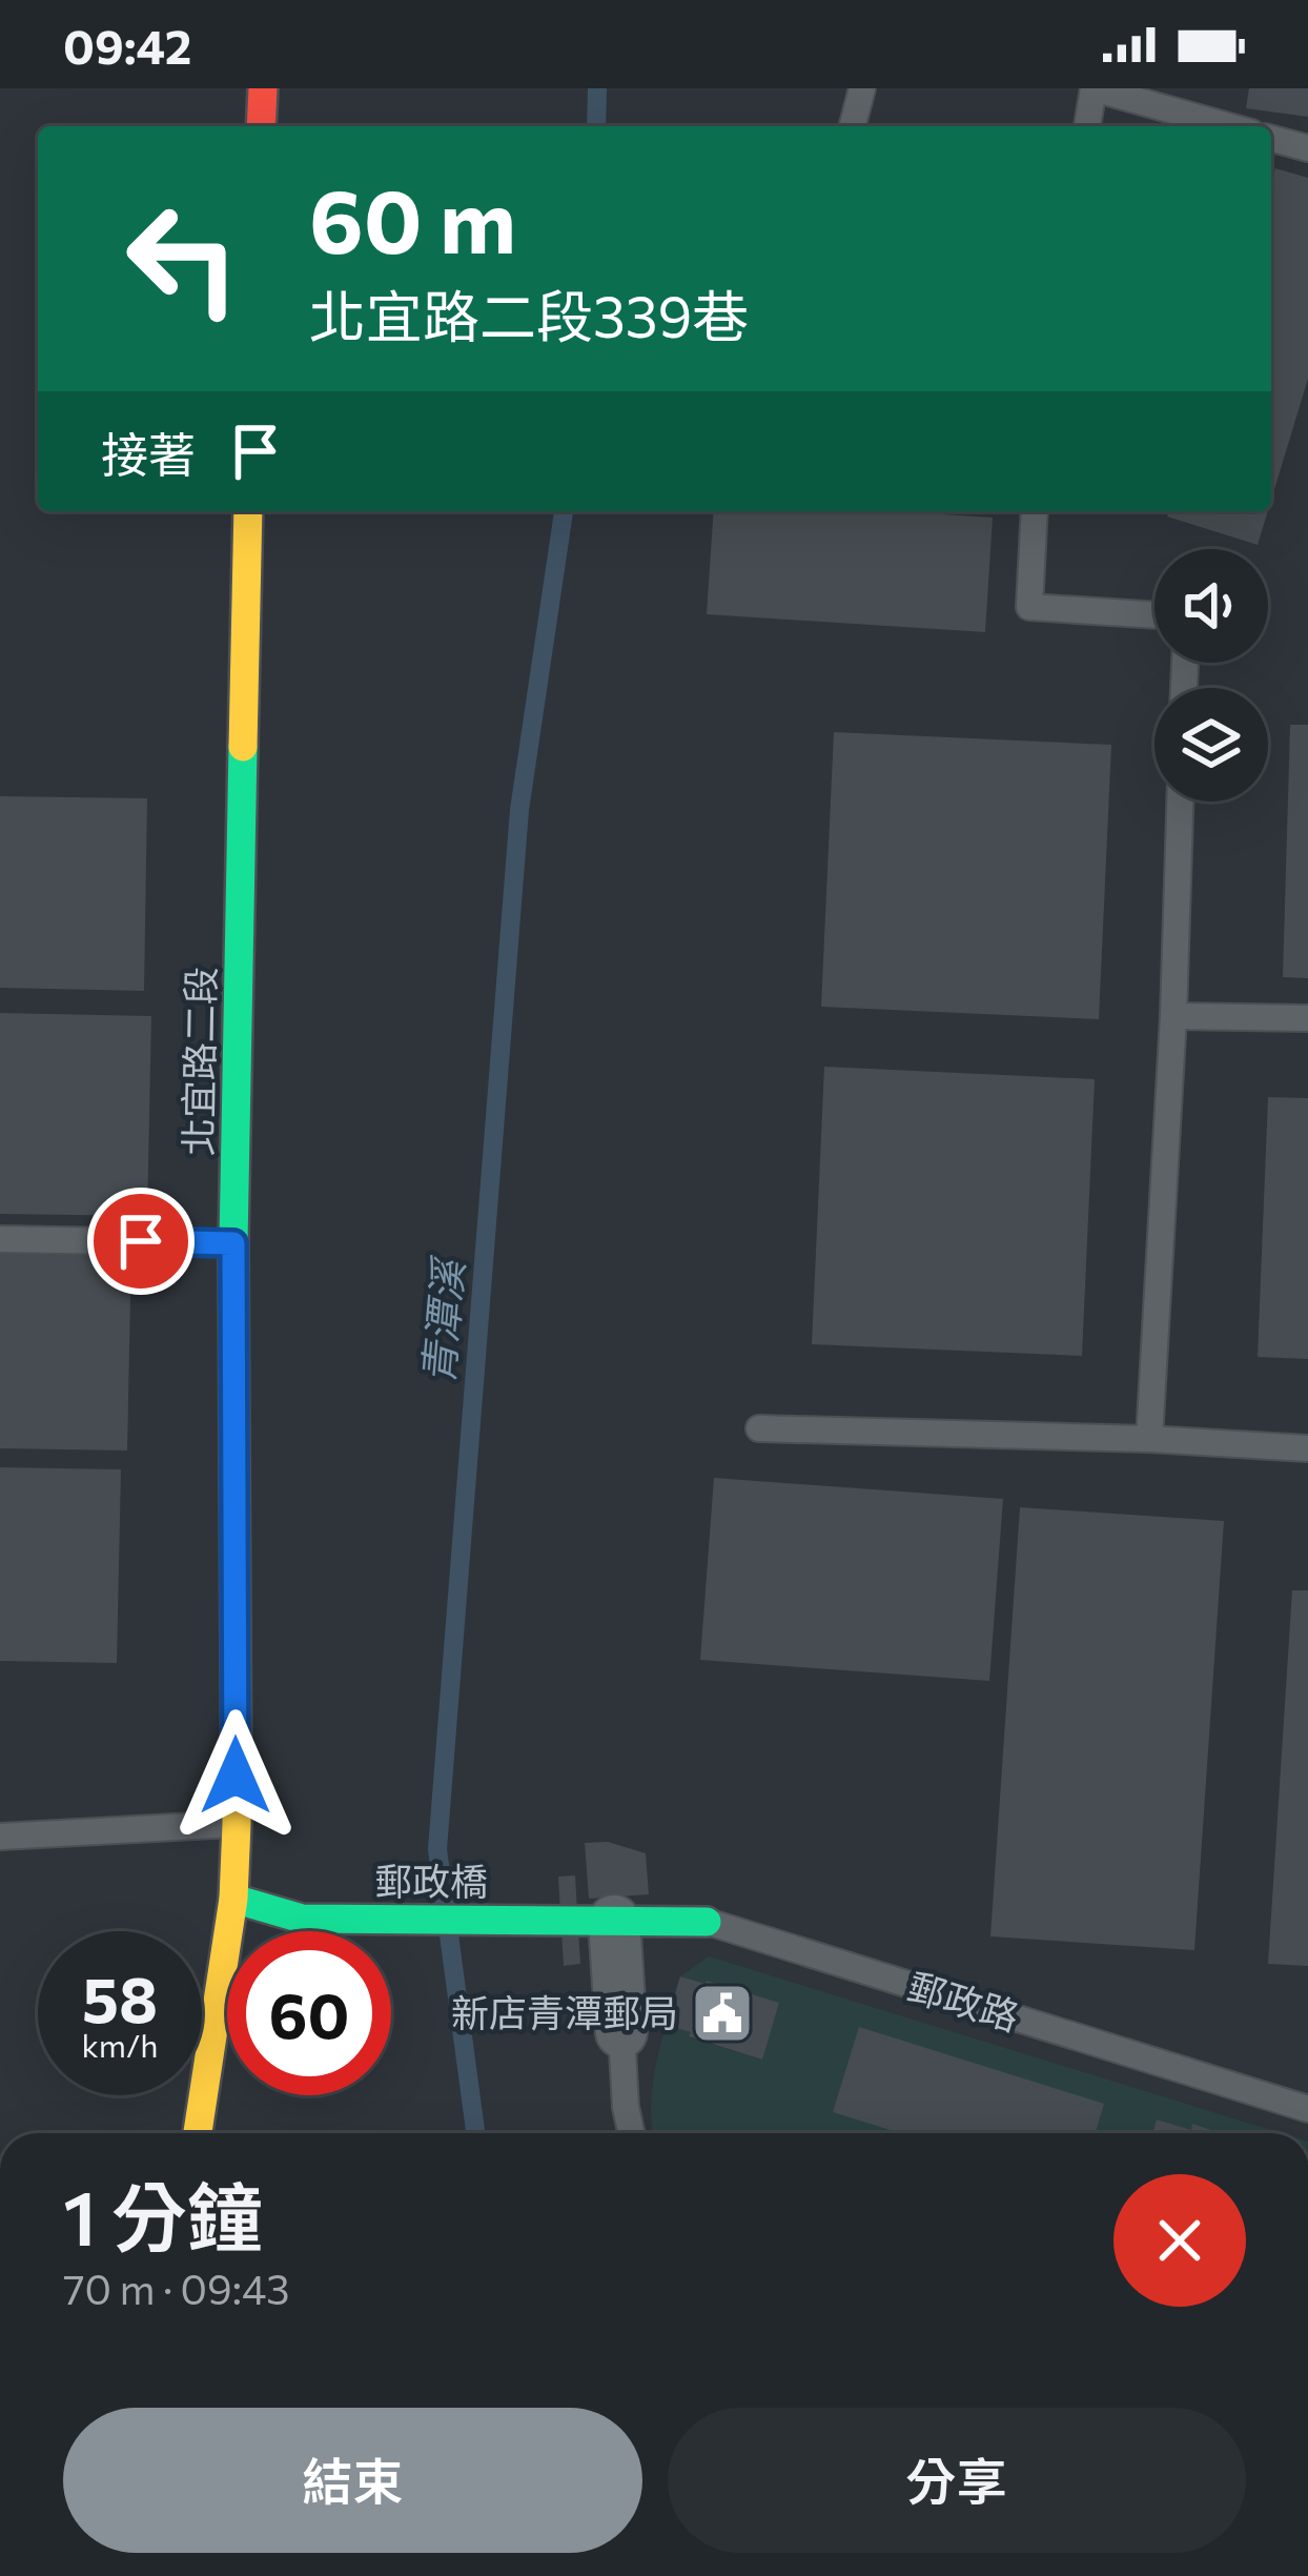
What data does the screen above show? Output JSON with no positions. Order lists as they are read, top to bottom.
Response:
{
  "streets": {
    "main road": ["北宜路二段", "郵政橋", "郵政路"]
  },
  "crossings": [
    ["北宜路二段", "郵政橋"],
    ["郵政橋", "郵政路"]
  ],
  "water": ["青潭溪"],
  "places": {
    "public building": ["新店青潭郵局"]
  },
  "page": {
    "status": "09:42",
    "turn": ["60 m", "北宜路二段339巷"],
    "then": "接著",
    "speed": "58 km/h",
    "limit": "60",
    "heading": ["1 分鐘", "70 m · 09:43"],
    "buttons": ["結束", "分享"]
  }
}
